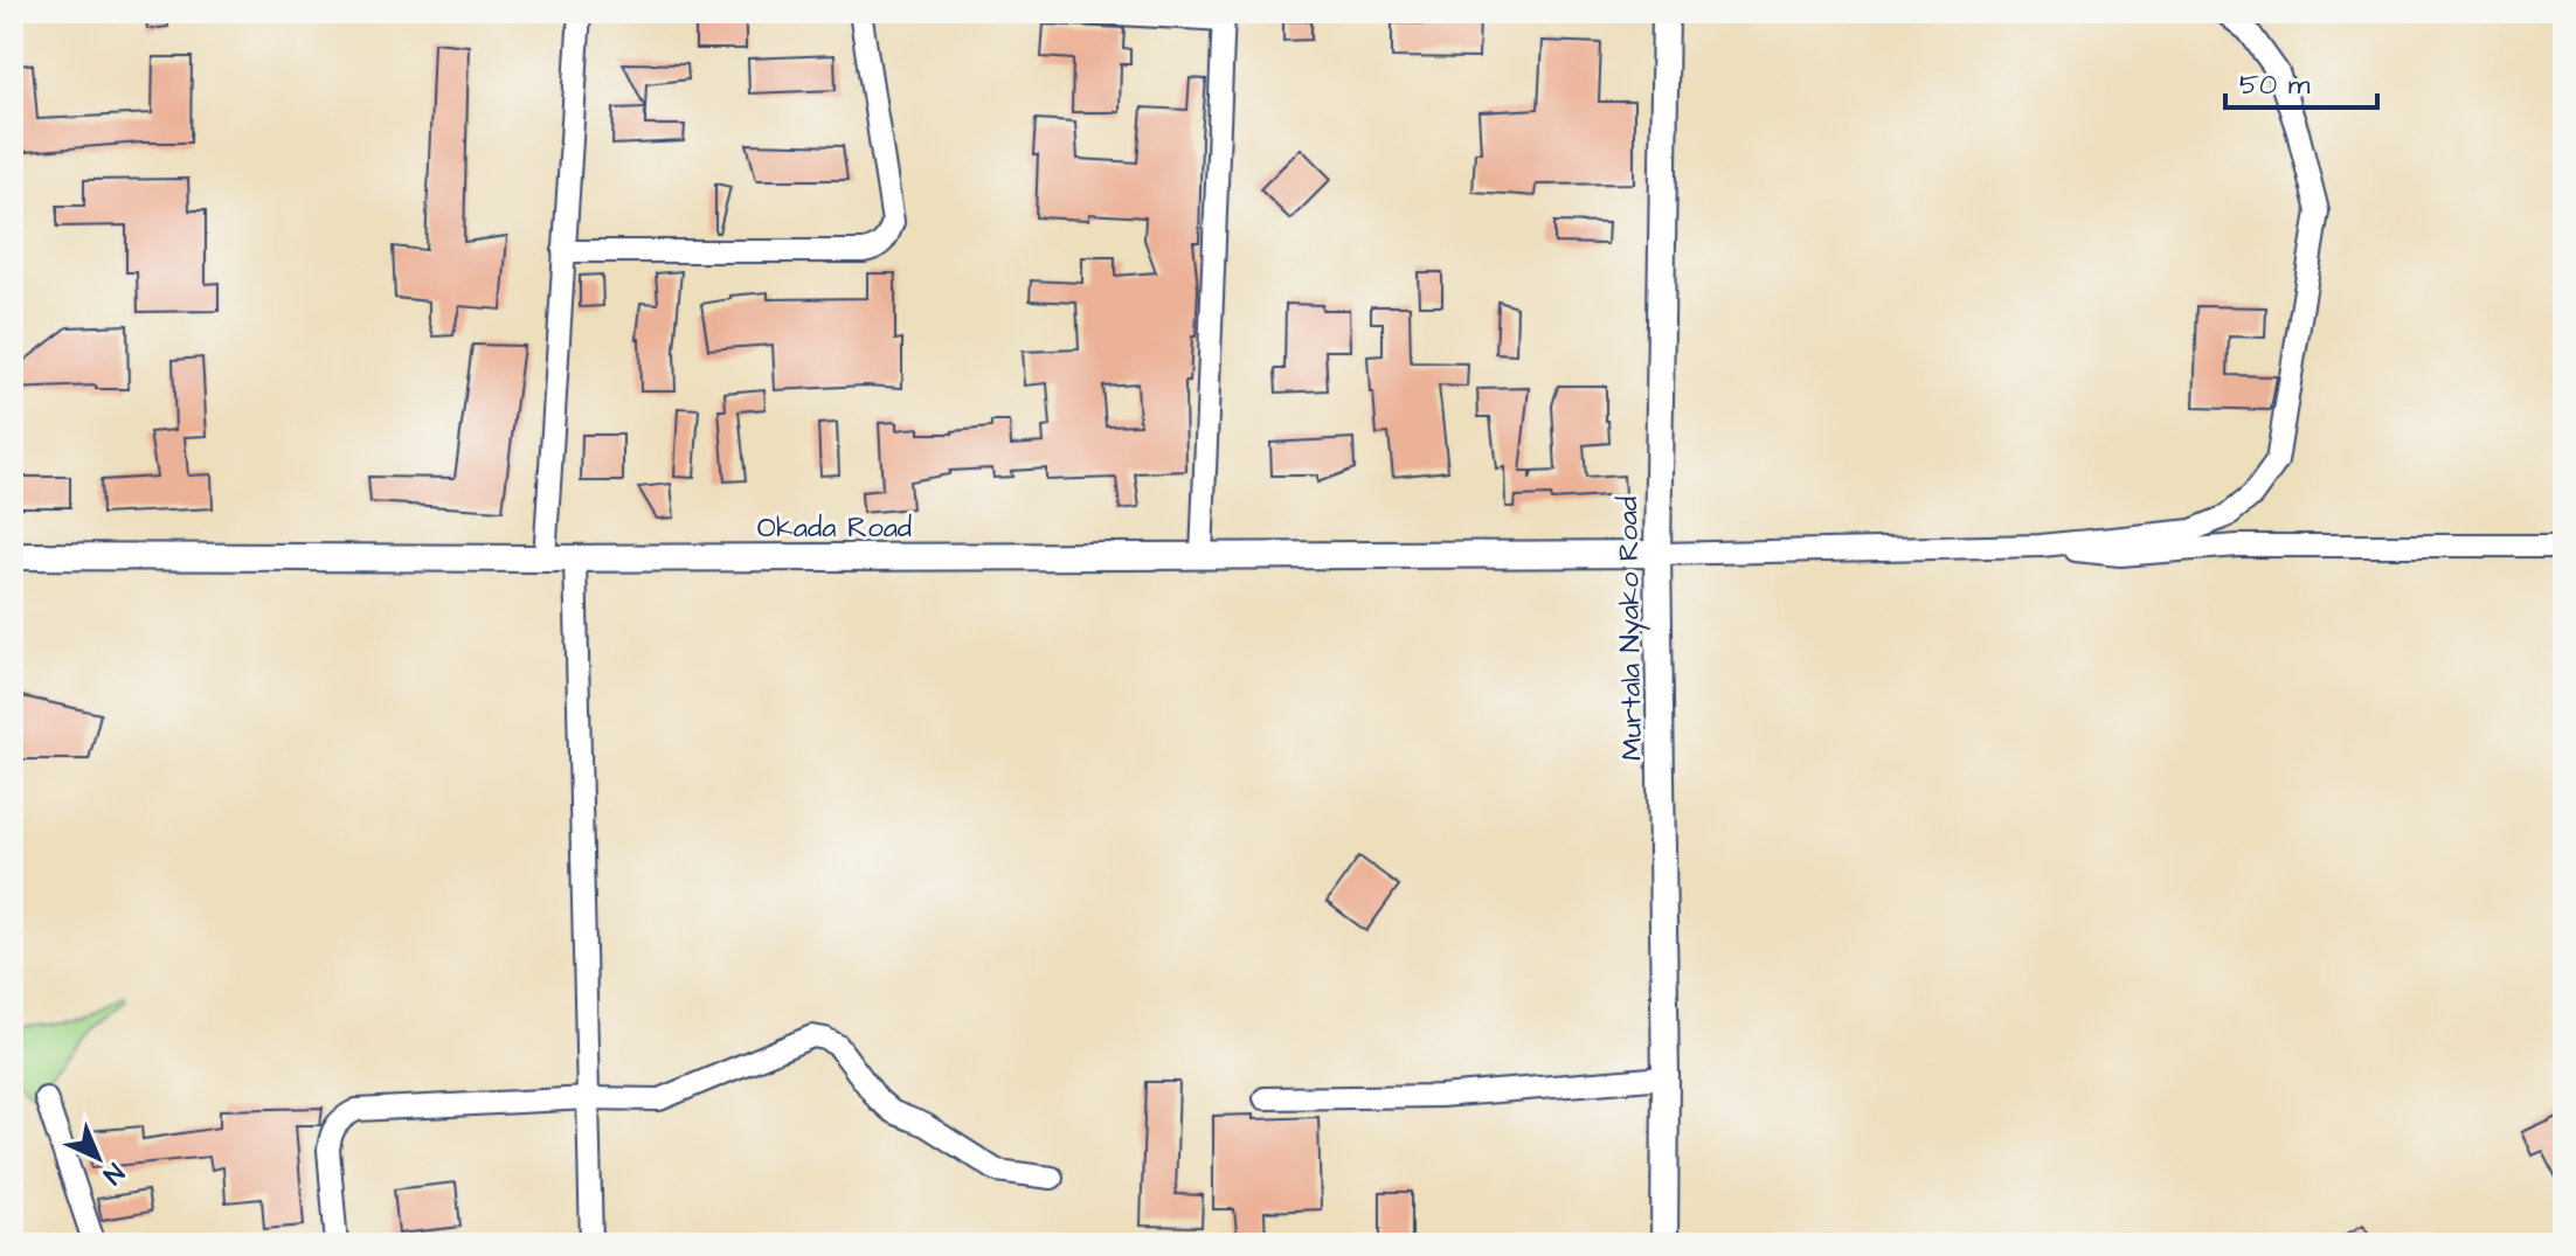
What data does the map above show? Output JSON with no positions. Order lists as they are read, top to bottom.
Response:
{
  "streets": {
    "street": ["Okada Road", "Murtala Nyako Road"]
  },
  "crossings": [
    ["Okada Road", "Murtala Nyako Road"]
  ],
  "scale_bar": "50 m",
  "north": "bottom right"
}
